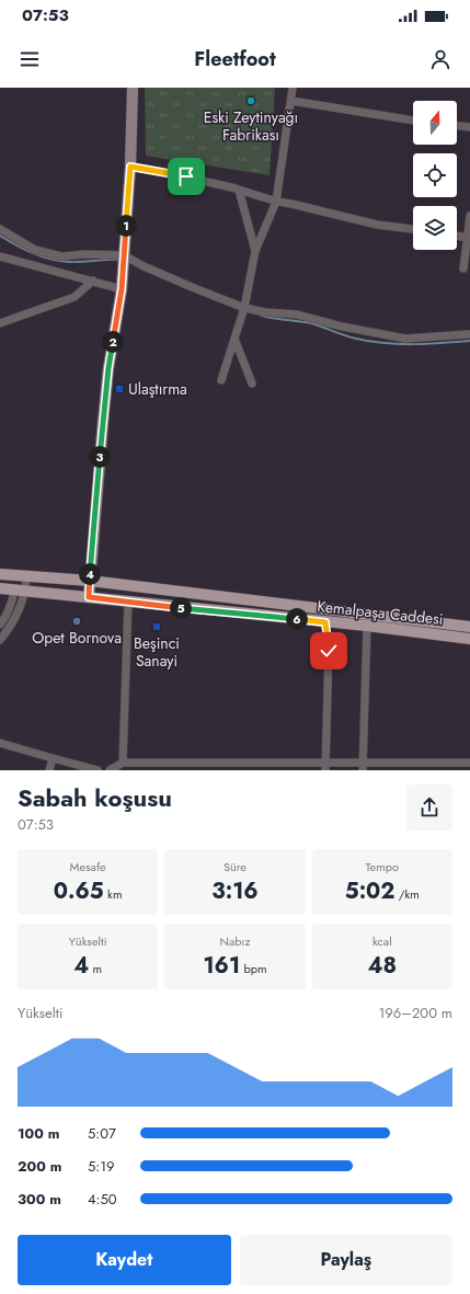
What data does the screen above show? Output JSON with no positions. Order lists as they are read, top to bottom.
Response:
{
  "streets": {
    "main road": ["Kemalpaşa Caddesi"]
  },
  "places": {
    "other": ["Eski Zeytinyağı Fabrikası", "Opet Bornova"],
    "transit": ["Ulaştırma", "Beşinci Sanayi"]
  },
  "north": "top",
  "page": {
    "status": "07:53",
    "header": "Fleetfoot",
    "pins": [
      "1",
      "2",
      "3",
      "4",
      "5",
      "6"
    ],
    "heading": ["Sabah koşusu", "07:53"],
    "stats": [
      ["Mesafe", "0.65 km"],
      ["Süre", "3:16"],
      ["Tempo", "5:02 /km"],
      ["Yükselti", "4 m"],
      ["Nabız", "161 bpm"],
      ["kcal", "48"]
    ],
    "chart": ["Yükselti", "196–200 m"],
    "list": [
      {
        "name": "100 m",
        "note": "5:07"
      },
      {
        "name": "200 m",
        "note": "5:19"
      },
      {
        "name": "300 m",
        "note": "4:50"
      }
    ],
    "buttons": ["Kaydet", "Paylaş"]
  }
}
